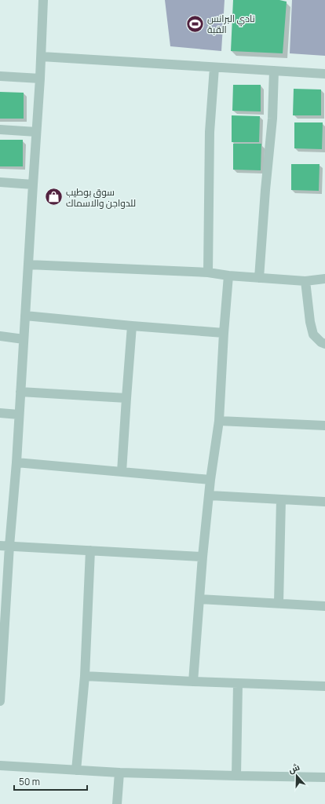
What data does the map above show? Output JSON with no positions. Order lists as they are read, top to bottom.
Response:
{
  "places": {
    "sports": ["نادي البرانس القبة"],
    "shop": ["سوق بوطيب للدواجن والاسماك"]
  },
  "scale_bar": "50 m",
  "north": "top"
}
